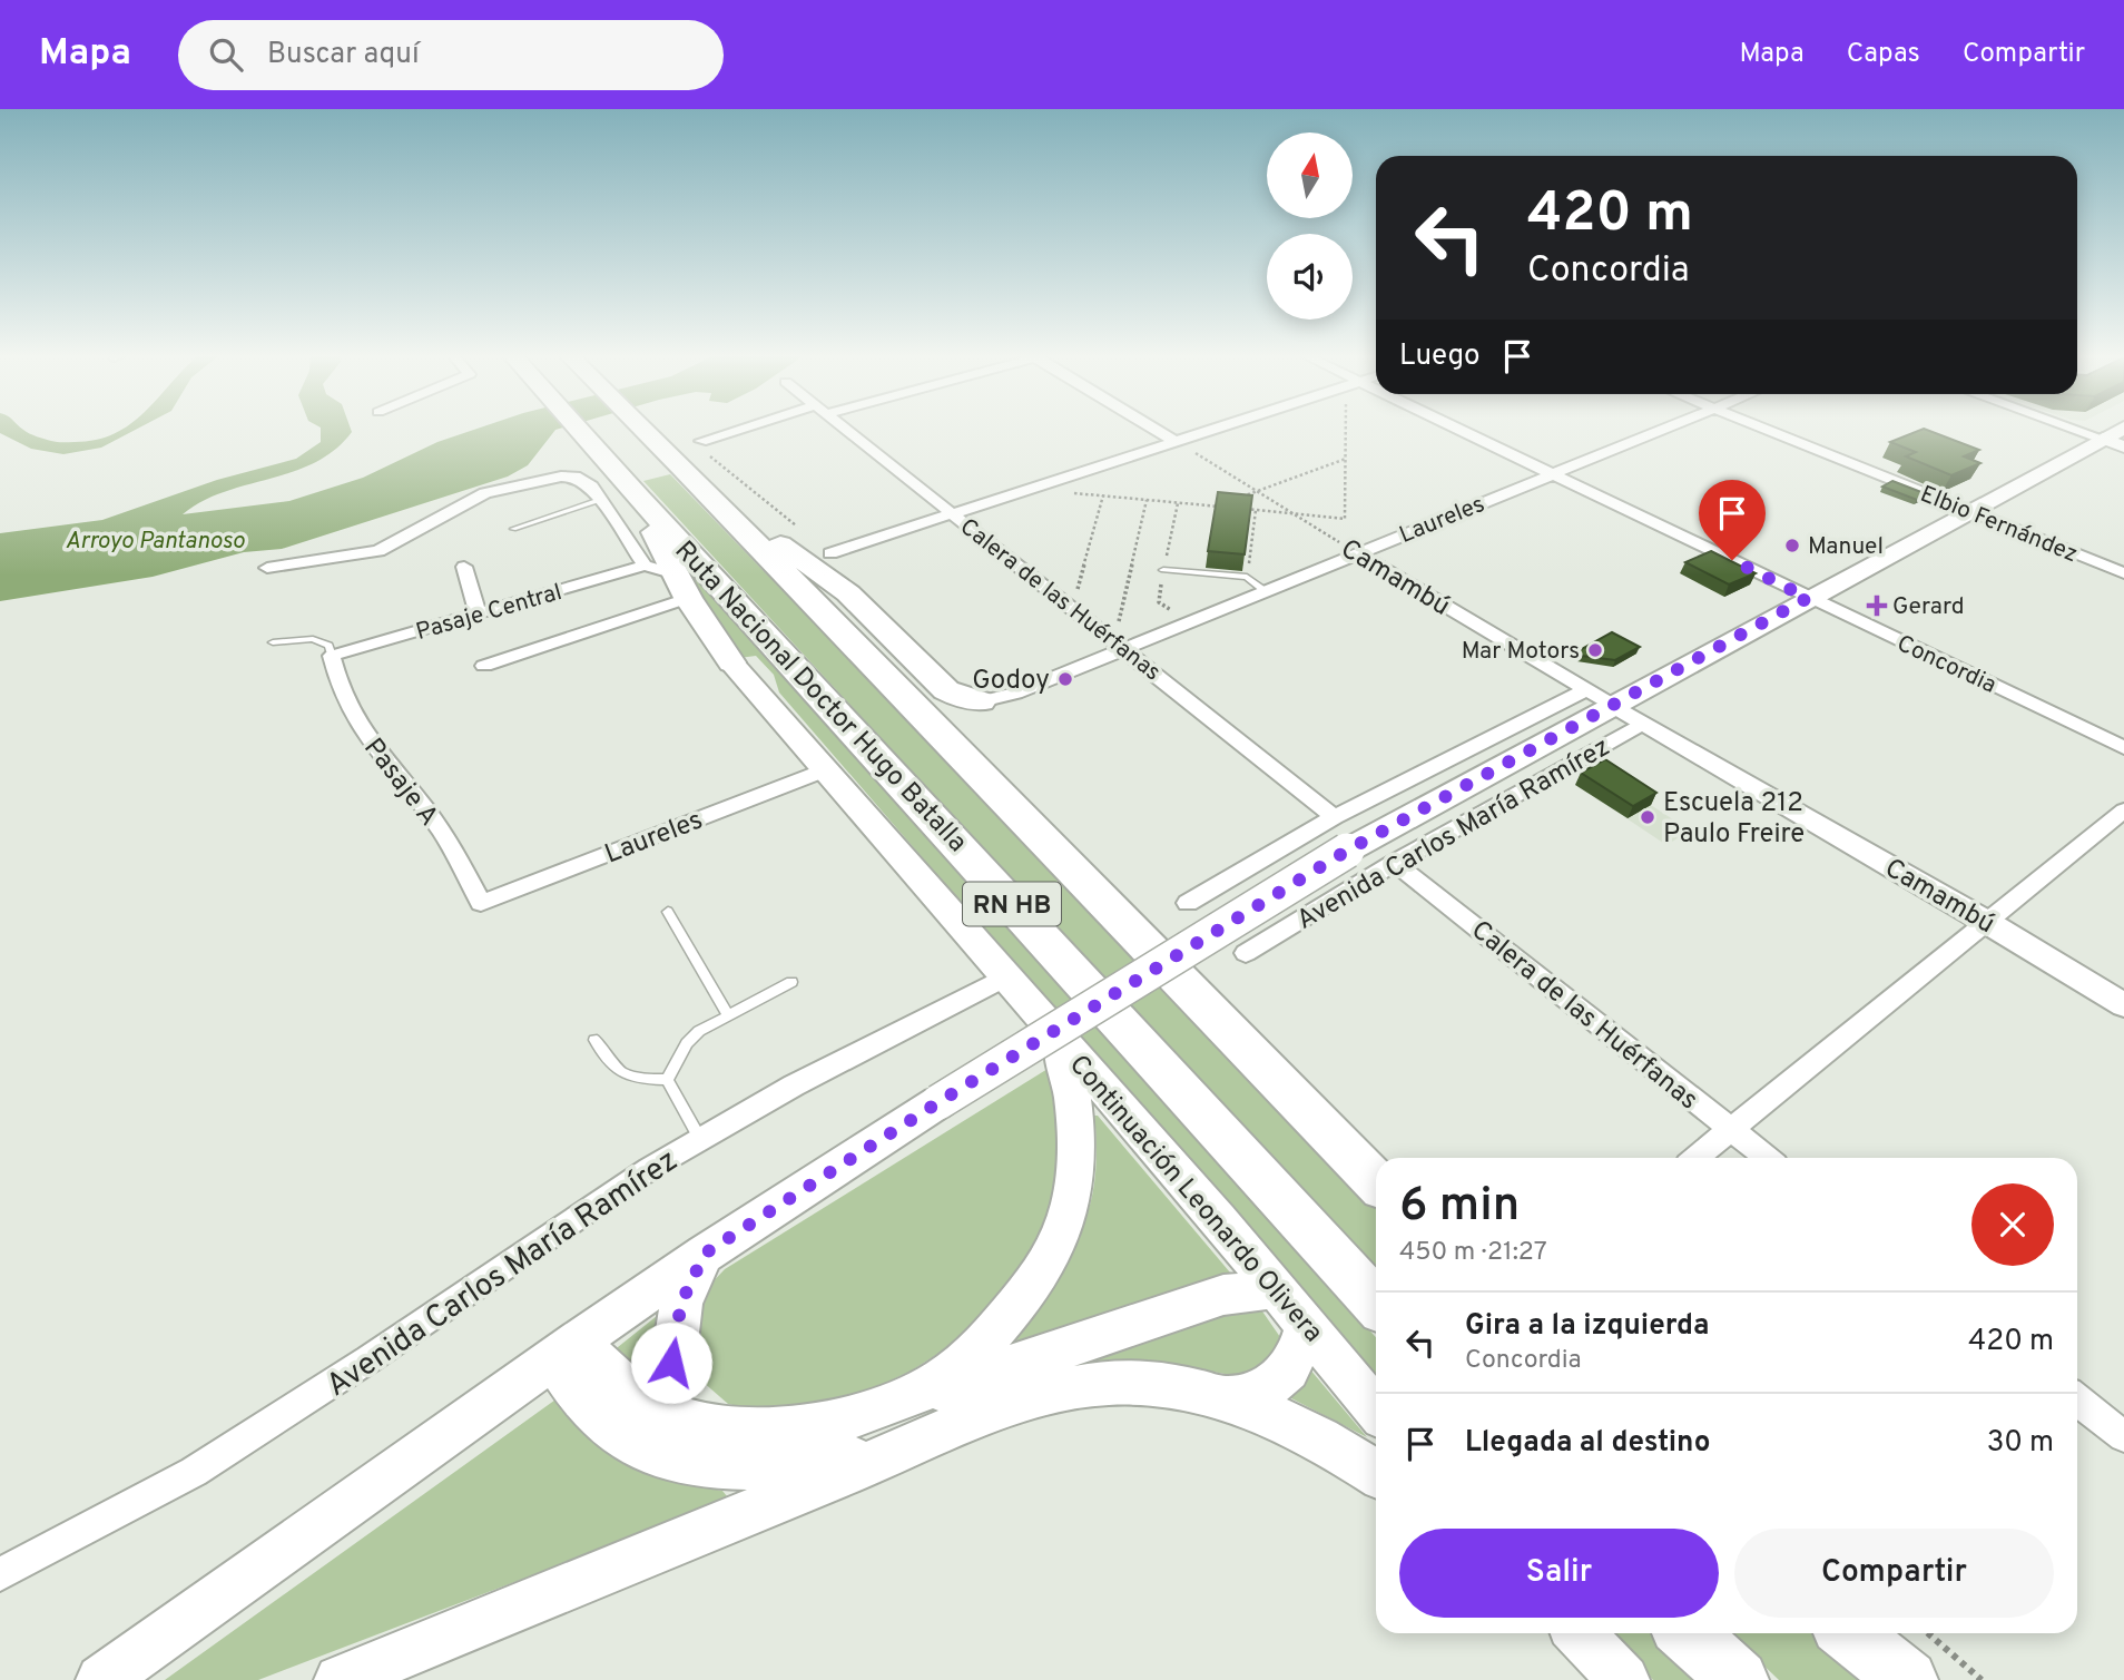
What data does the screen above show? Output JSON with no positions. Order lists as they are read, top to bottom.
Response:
{
  "streets": {
    "highway": ["Ruta Nacional Doctor Hugo Batalla", "RN HB"],
    "main road": ["Avenida Carlos María Ramírez", "Continuación Leonardo Olivera"],
    "street": [
      "Laureles",
      "Elbio Fernández",
      "Camambú",
      "Calera de las Huérfanas",
      "Pasaje Central",
      "Concordia",
      "Pasaje A"
    ]
  },
  "crossings": [
    ["Laureles", "Camambú"],
    ["Laureles", "Calera de las Huérfanas"],
    ["Laureles", "Concordia"],
    ["Laureles", "Pasaje A"],
    ["Laureles", "Continuación Leonardo Olivera"],
    ["Elbio Fernández", "Avenida Carlos María Ramírez"],
    ["Camambú", "Avenida Carlos María Ramírez"],
    ["Calera de las Huérfanas", "Avenida Carlos María Ramírez"],
    ["Pasaje Central", "Pasaje A"],
    ["Concordia", "Avenida Carlos María Ramírez"],
    ["Avenida Carlos María Ramírez", "Continuación Leonardo Olivera"]
  ],
  "water": ["Arroyo Pantanoso"],
  "places": {
    "other": [
      "Manuel",
      "Mar Motors",
      "Godoy",
      "Escuela 212 Paulo Freire"
    ],
    "health": ["Gerard"]
  },
  "north": "top",
  "page": {
    "header": "Mapa",
    "search": "Buscar aquí",
    "nav": ["Mapa", "Capas", "Compartir"],
    "turn": ["420 m", "Concordia"],
    "then": "Luego",
    "heading": ["6 min", "450 m · 21:27"],
    "list": [
      {
        "name": "Gira a la izquierda",
        "note": "Concordia",
        "value": "420 m"
      },
      {
        "name": "Llegada al destino",
        "value": "30 m"
      }
    ],
    "buttons": ["Salir", "Compartir"]
  }
}
